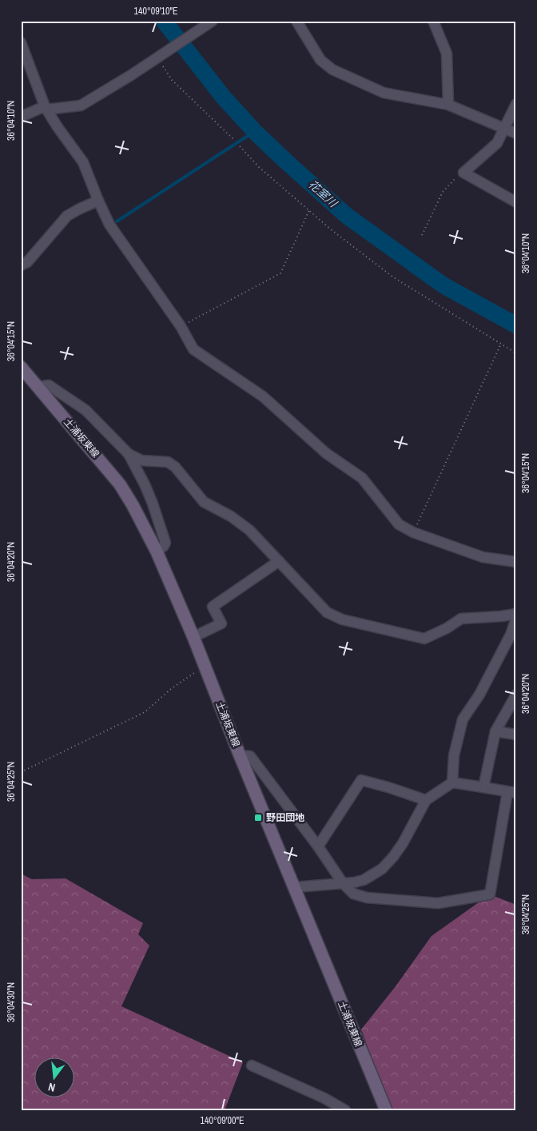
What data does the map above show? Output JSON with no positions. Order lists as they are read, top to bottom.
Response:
{
  "streets": {
    "main road": ["土浦坂東線"]
  },
  "water": ["花室川"],
  "places": {
    "transit": ["野田団地"]
  },
  "north": "bottom",
  "coordinates": [
    "140°09'10\"E",
    "36°04'10\"N",
    "36°04'15\"N",
    "36°04'20\"N",
    "36°04'25\"N",
    "36°04'30\"N",
    "140°09'00\"E"
  ]
}
